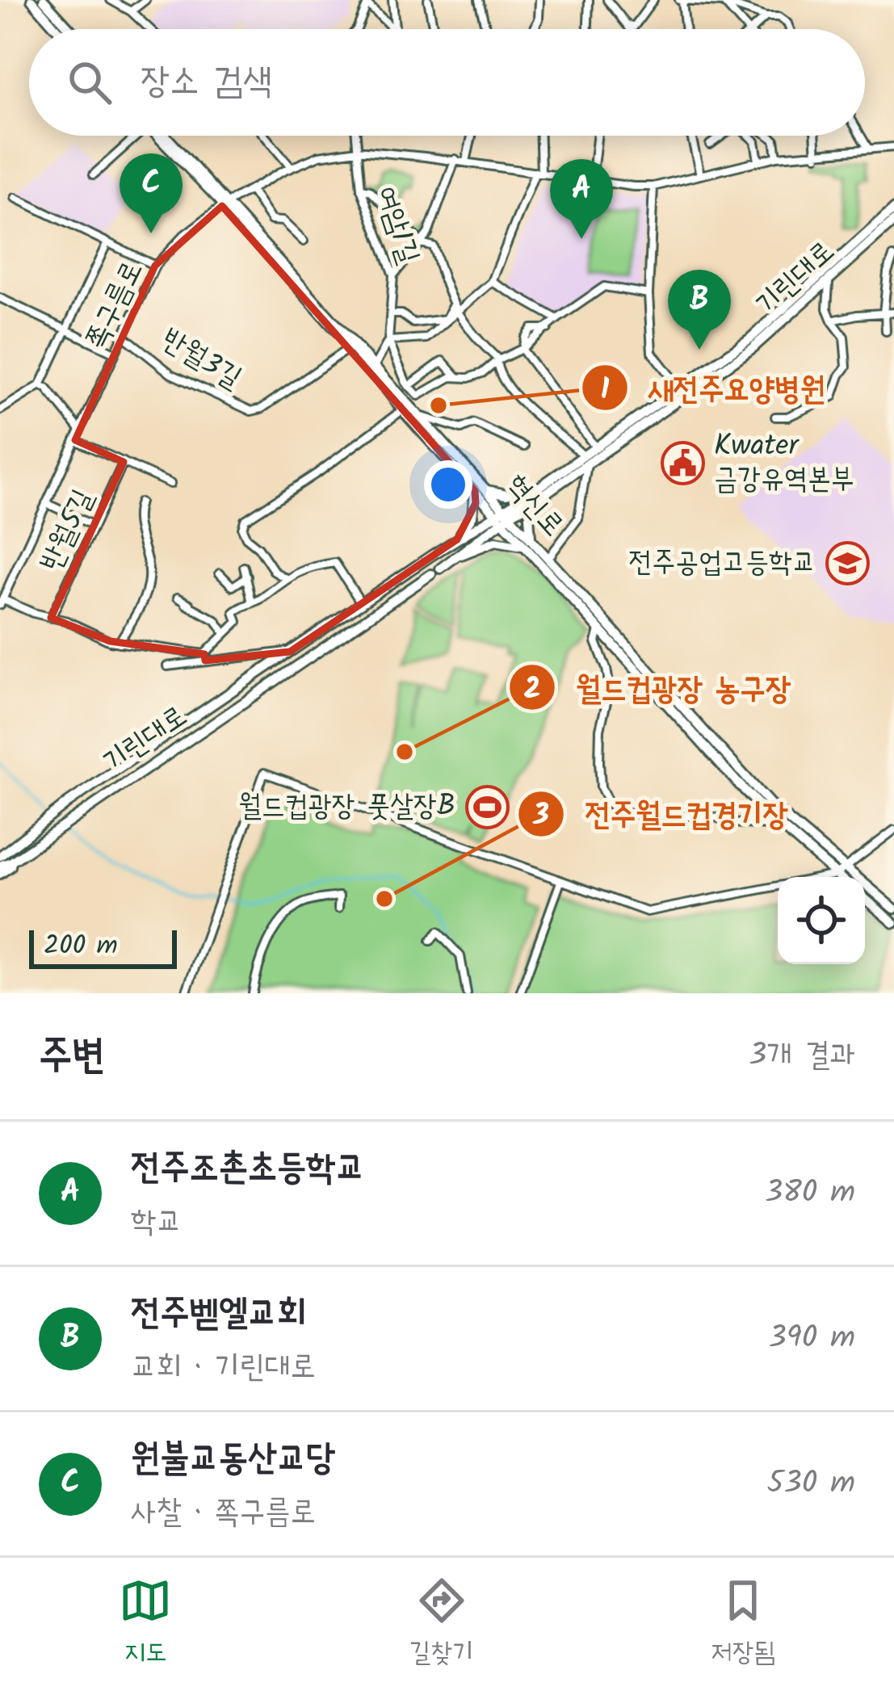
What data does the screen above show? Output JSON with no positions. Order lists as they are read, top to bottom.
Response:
{
  "streets": {
    "street": [
      "여암1길",
      "기린대로",
      "쪽구름로",
      "반월3길",
      "혁신로",
      "반월5길"
    ]
  },
  "crossings": [
    ["여암1길", "쪽구름로"],
    ["여암1길", "혁신로"],
    ["기린대로", "혁신로"],
    ["쪽구름로", "반월3길"],
    ["쪽구름로", "혁신로"],
    ["쪽구름로", "반월5길"],
    ["반월3길", "혁신로"]
  ],
  "places": {
    "other": ["새전주요양병원", "월드컵광장 농구장", "전주월드컵경기장"],
    "public building": ["Kwater 금강유역본부"],
    "school or university": ["전주공업고등학교"],
    "sports": ["월드컵광장 풋살장B"]
  },
  "scale_bar": "200 m",
  "page": {
    "search": "장소 검색",
    "pins": ["C", "A", "B"],
    "scale": "200 m",
    "heading": ["주변", "3개 결과"],
    "list": [
      {
        "mark": "A",
        "name": "전주조촌초등학교",
        "note": "학교",
        "value": "380 m"
      },
      {
        "mark": "B",
        "name": "전주벧엘교회",
        "note": "교회 · 기린대로",
        "value": "390 m"
      },
      {
        "mark": "C",
        "name": "원불교동산교당",
        "note": "사찰 · 쪽구름로",
        "value": "530 m"
      }
    ],
    "nav": ["지도", "길찾기", "저장됨"]
  }
}
